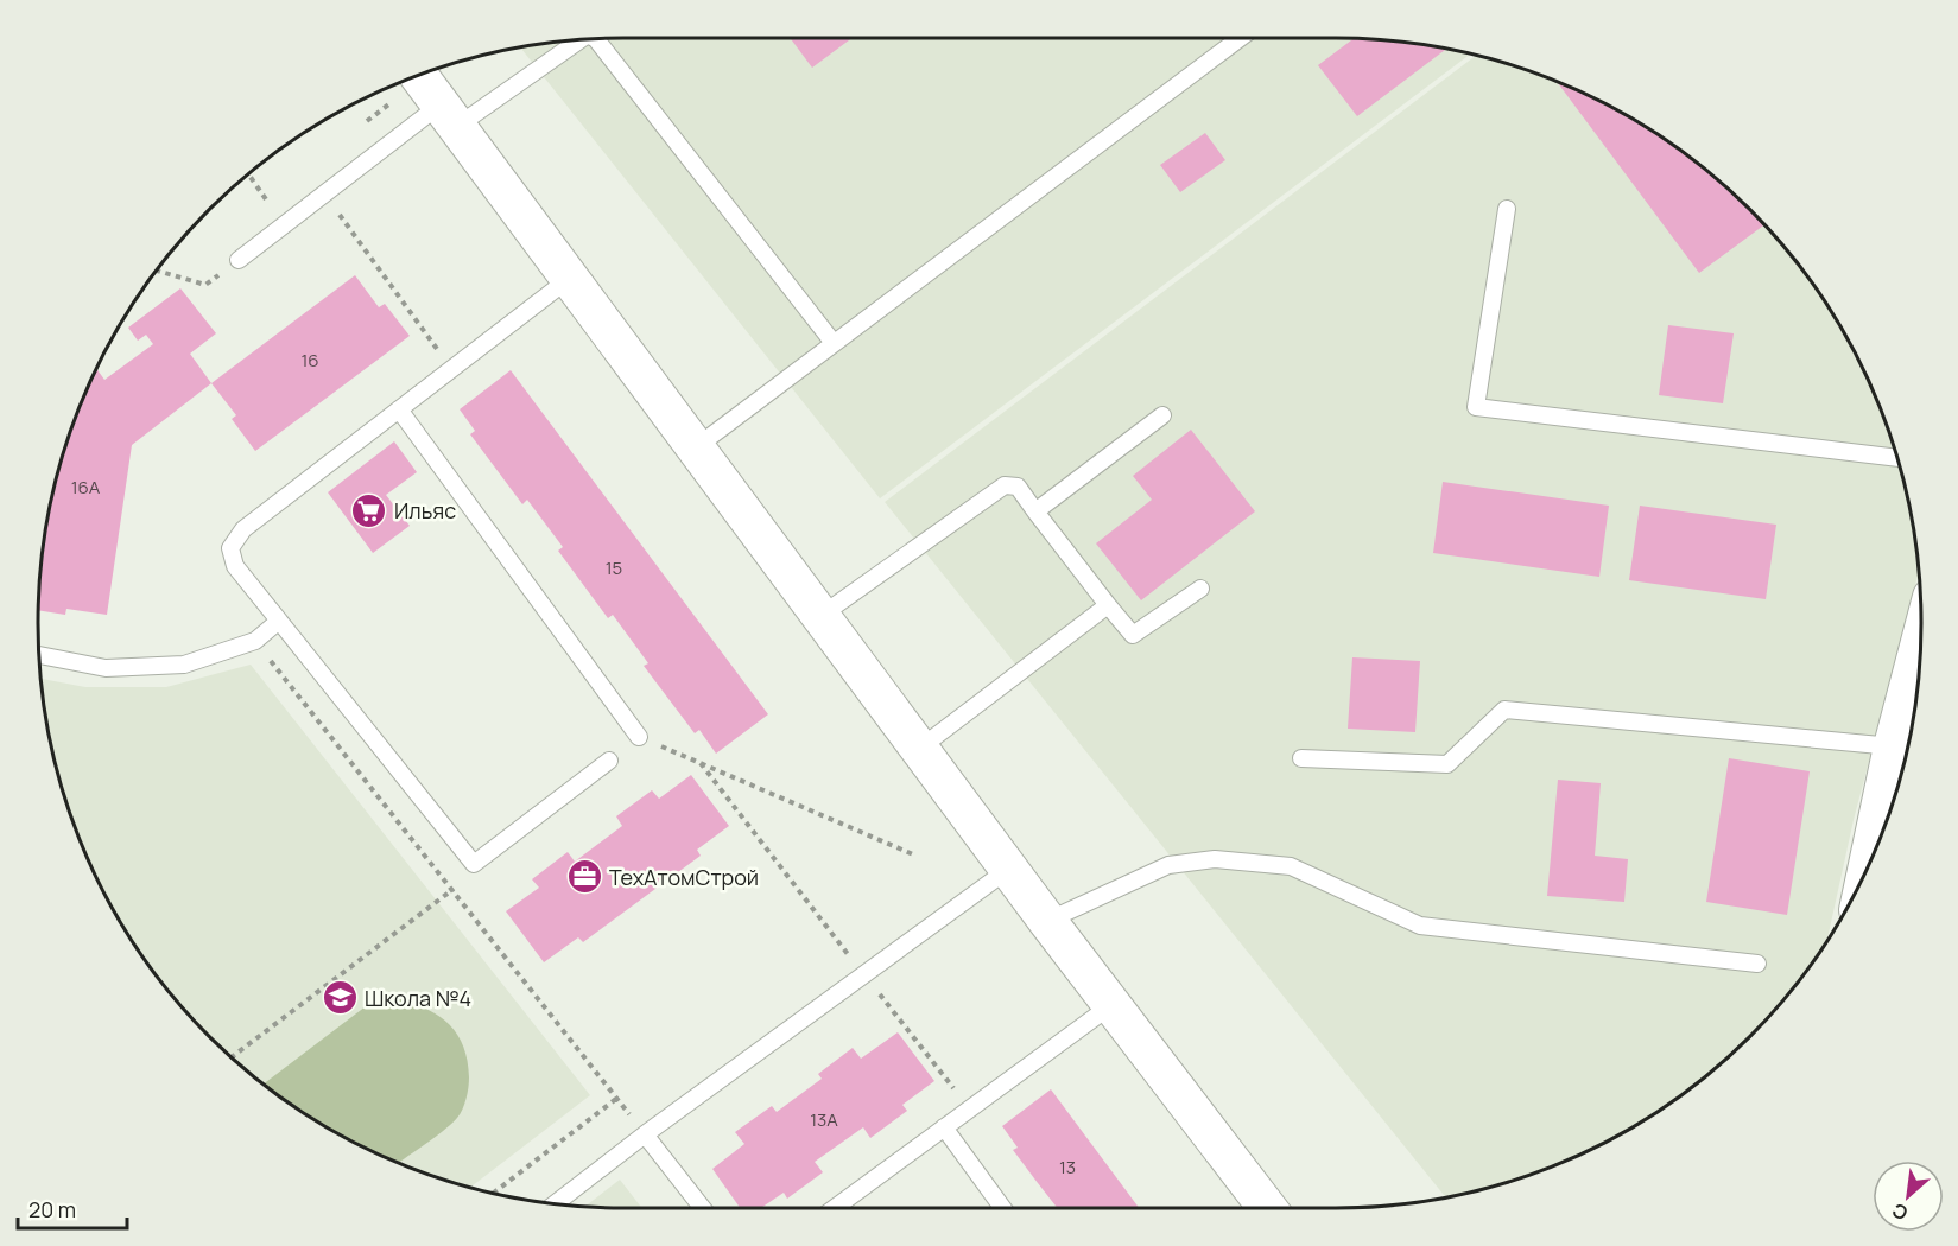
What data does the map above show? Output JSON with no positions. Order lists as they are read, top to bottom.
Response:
{
  "places": {
    "supermarket": ["Ильяс"],
    "office": ["ТехАтомСтрой"],
    "school or university": ["Школа №4"]
  },
  "house_numbers": [
    "16",
    "16А",
    "15",
    "13А",
    "13"
  ],
  "scale_bar": "20 m",
  "north": "bottom left"
}
